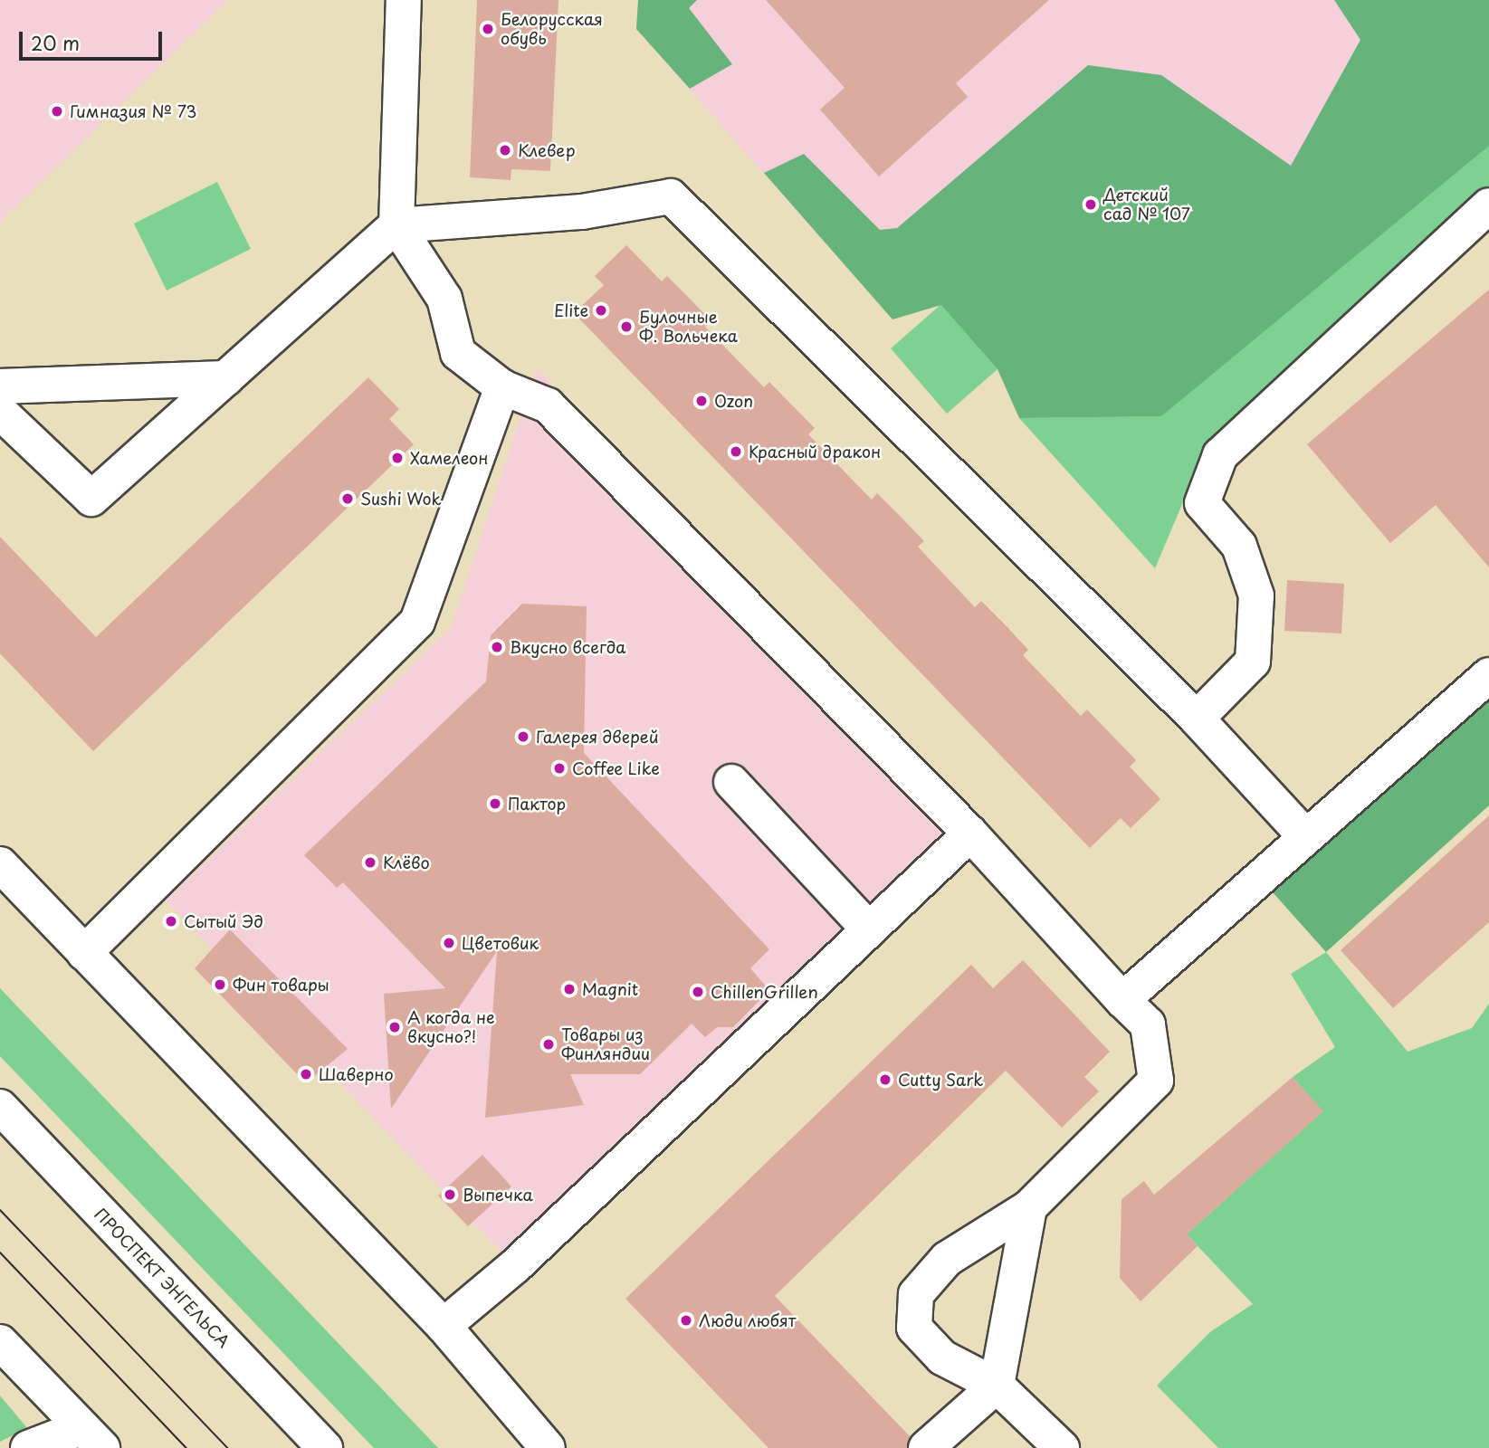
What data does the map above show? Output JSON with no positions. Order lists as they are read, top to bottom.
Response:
{
  "streets": {
    "street": ["ПРОСПЕКТ ЭНГЕЛЬСА"]
  },
  "places": [
    "Белорусская обувь",
    "Гимназия № 73",
    "Клевер",
    "Детский сад № 107",
    "Elite",
    "Булочные Ф. Вольчека",
    "Ozon",
    "Красный дракон",
    "Хамелеон",
    "Sushi Wok",
    "Вкусно всегда",
    "Галерея дверей",
    "Coffee Like",
    "Пактор",
    "Клёво",
    "Сытый Эд",
    "Цветовик",
    "Фин товары",
    "Magnit",
    "ChillenGrillen",
    "А когда не вкусно?!",
    "Товары из Финляндии",
    "Шаверно",
    "Cutty Sark",
    "Выпечка",
    "Люди любят"
  ],
  "scale_bar": "20 m"
}
